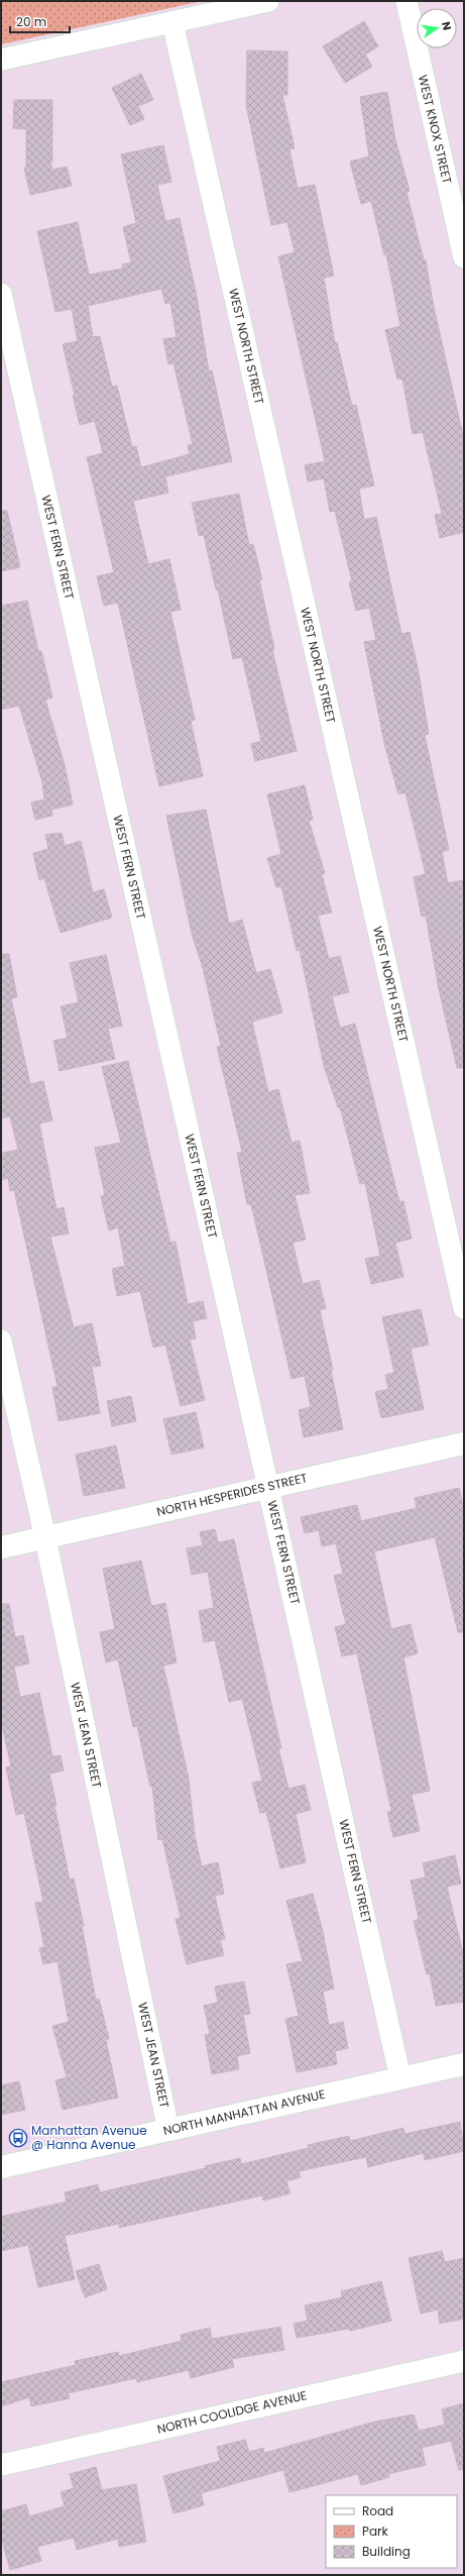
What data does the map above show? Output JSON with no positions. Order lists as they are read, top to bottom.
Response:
{
  "streets": {
    "street": [
      "WEST KNOX STREET",
      "WEST NORTH STREET",
      "WEST FERN STREET",
      "NORTH HESPERIDES STREET",
      "WEST JEAN STREET",
      "NORTH MANHATTAN AVENUE",
      "NORTH COOLIDGE AVENUE"
    ]
  },
  "crossings": [
    ["WEST FERN STREET", "NORTH HESPERIDES STREET"],
    ["WEST FERN STREET", "NORTH MANHATTAN AVENUE"],
    ["NORTH HESPERIDES STREET", "WEST JEAN STREET"],
    ["WEST JEAN STREET", "NORTH MANHATTAN AVENUE"]
  ],
  "places": {
    "bus stop": ["Manhattan Avenue @ Hanna Avenue"]
  },
  "legend": ["Road", "Park", "Building"],
  "scale_bar": "20 m",
  "north": "right"
}
